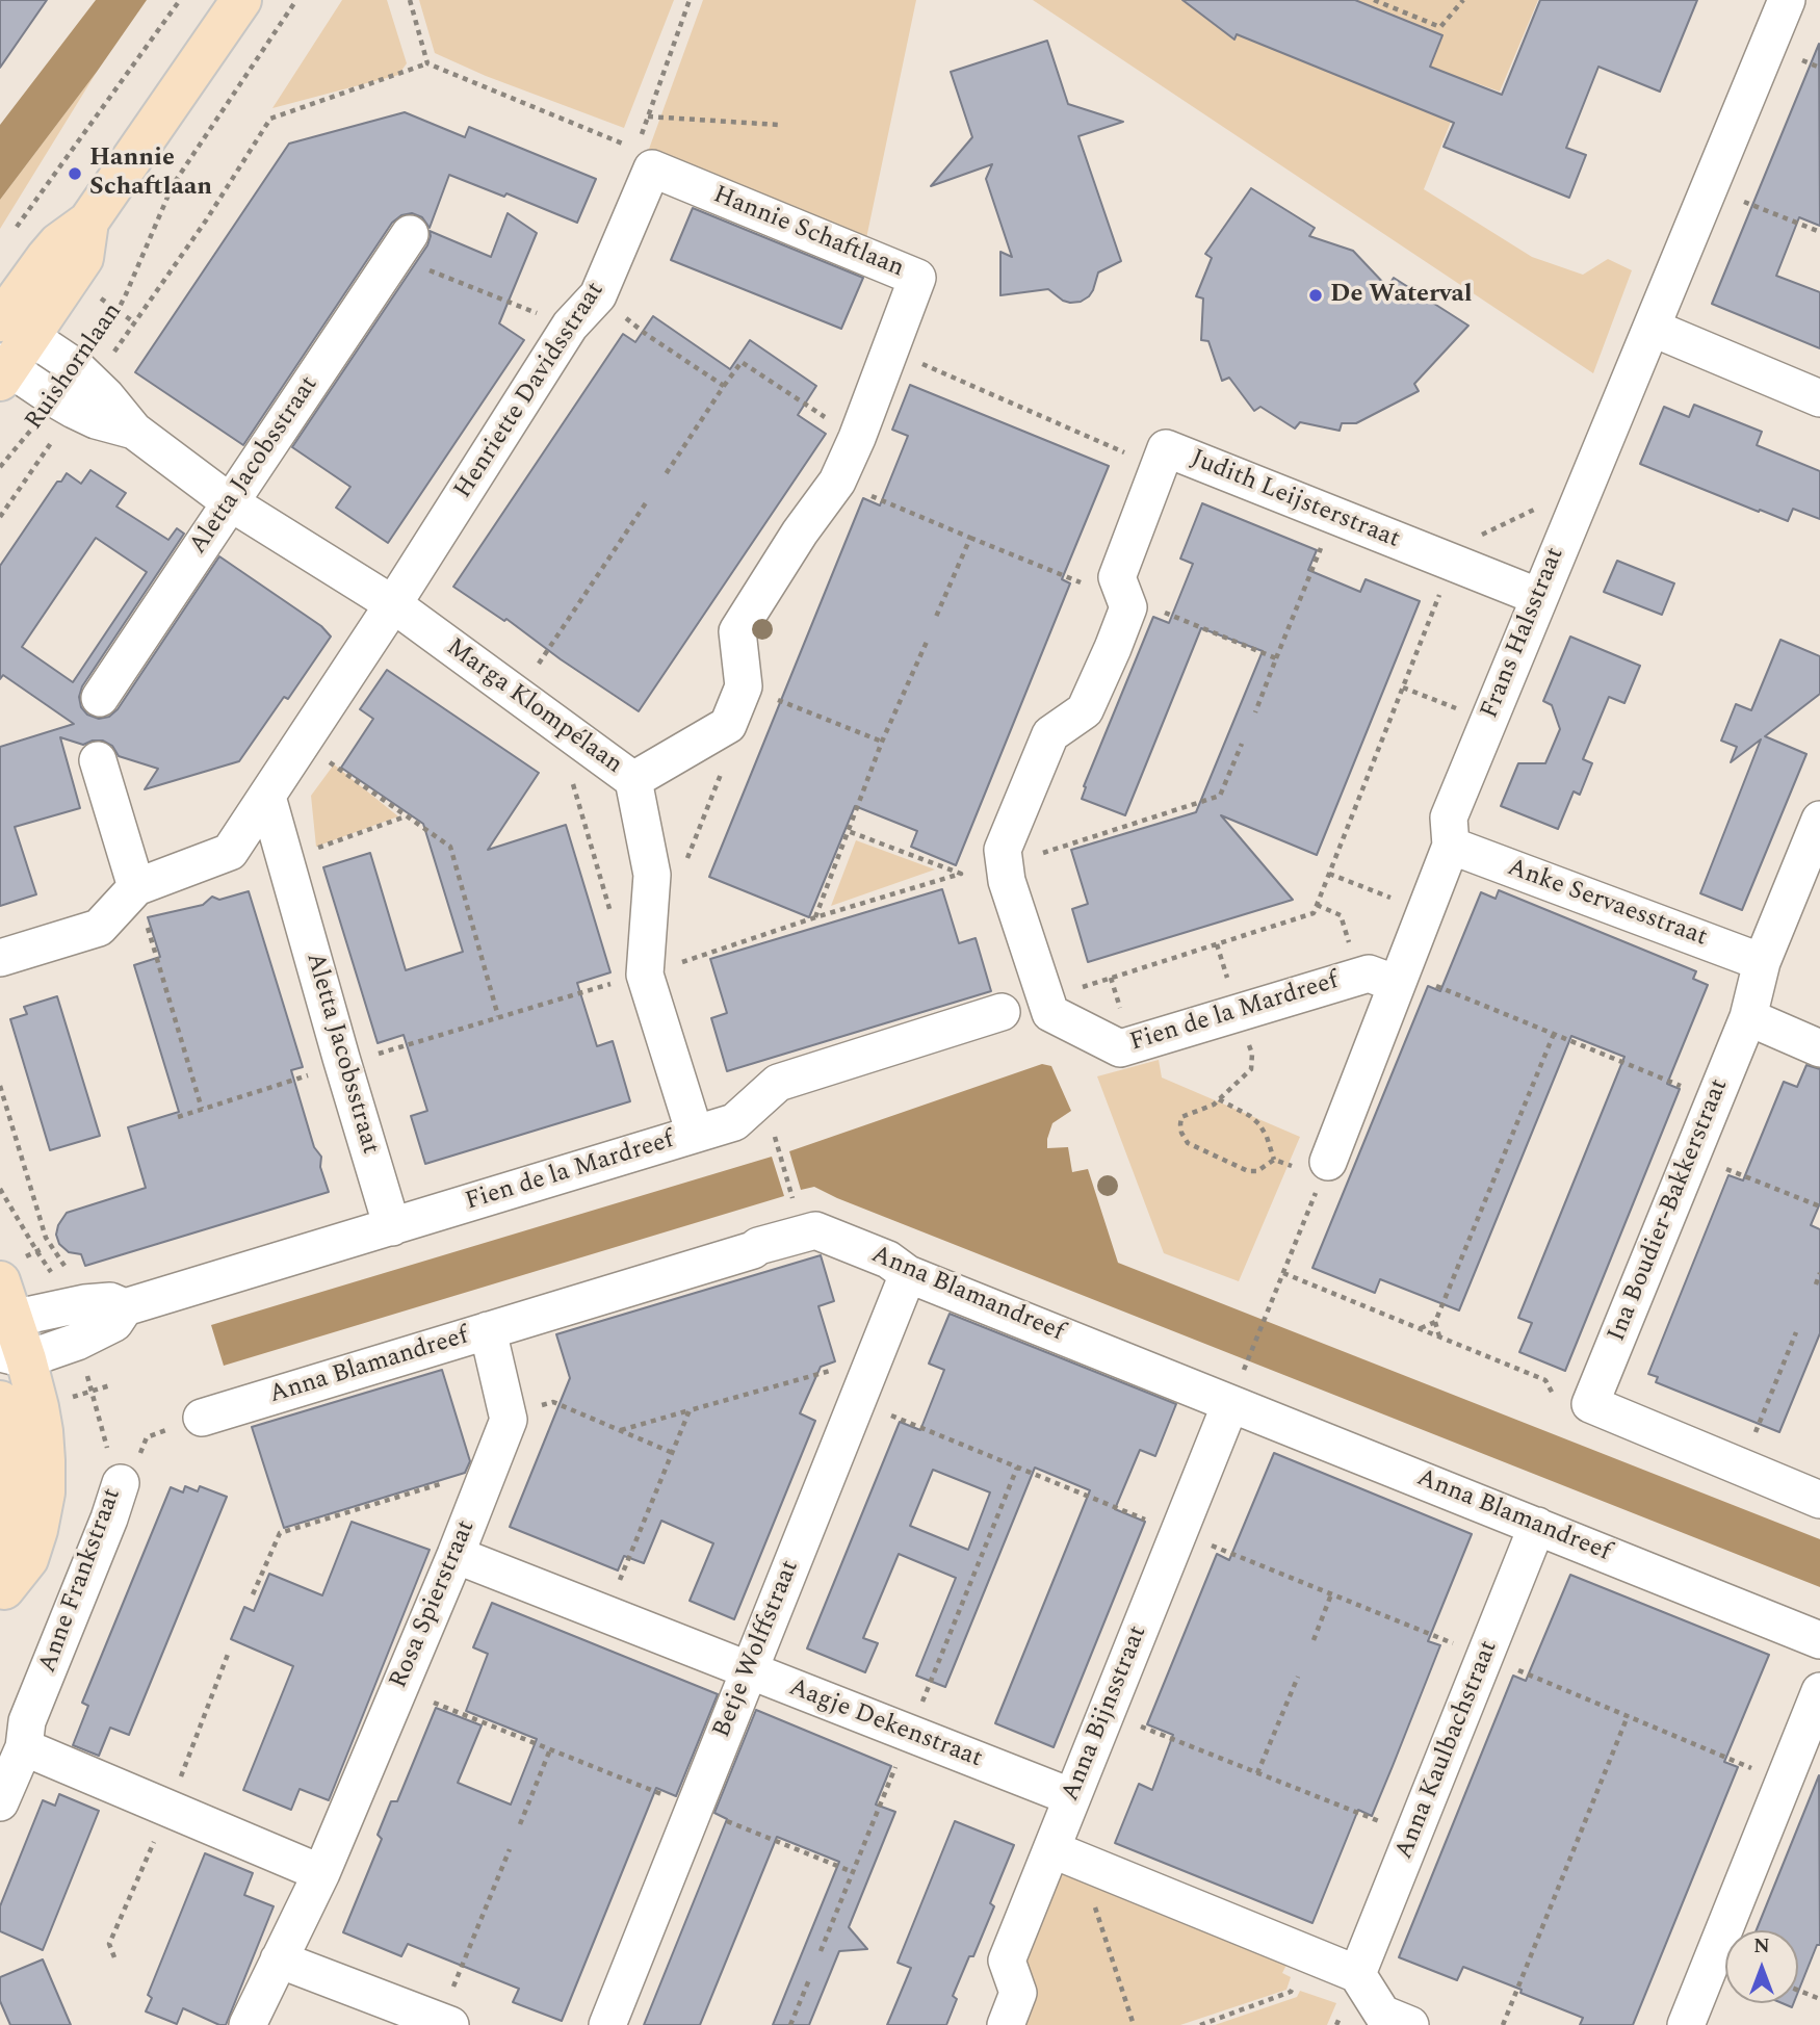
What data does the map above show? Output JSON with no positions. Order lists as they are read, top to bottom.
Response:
{
  "streets": {
    "street": [
      "Hannie Schaftlaan",
      "Henriette Davidsstraat",
      "Aletta Jacobsstraat",
      "Judith Leijsterstraat",
      "Frans Halsstraat",
      "Marga Klompélaan",
      "Anke Servaesstraat",
      "Fien de la Mardreef",
      "Ina Boudier-Bakkerstraat",
      "Anna Blamandreef",
      "Anne Frankstraat",
      "Rosa Spierstraat",
      "Betje Wolffstraat",
      "Anna Bijnsstraat",
      "Aagje Dekenstraat",
      "Anna Kaulbachstraat"
    ],
    "path": ["Ruishornlaan"]
  },
  "crossings": [
    ["Hannie Schaftlaan", "Henriette Davidsstraat"],
    ["Ruishornlaan", "Marga Klompélaan"],
    ["Henriette Davidsstraat", "Marga Klompélaan"],
    ["Aletta Jacobsstraat", "Marga Klompélaan"],
    ["Aletta Jacobsstraat", "Fien de la Mardreef"],
    ["Judith Leijsterstraat", "Frans Halsstraat"],
    ["Judith Leijsterstraat", "Fien de la Mardreef"],
    ["Frans Halsstraat", "Anke Servaesstraat"],
    ["Frans Halsstraat", "Fien de la Mardreef"],
    ["Marga Klompélaan", "Fien de la Mardreef"],
    ["Anna Blamandreef", "Betje Wolffstraat"],
    ["Anna Blamandreef", "Anna Bijnsstraat"],
    ["Anna Blamandreef", "Anna Kaulbachstraat"],
    ["Rosa Spierstraat", "Aagje Dekenstraat"],
    ["Betje Wolffstraat", "Aagje Dekenstraat"],
    ["Anna Bijnsstraat", "Aagje Dekenstraat"]
  ],
  "places": ["Hannie Schaftlaan", "De Waterval"],
  "north": "top"
}
